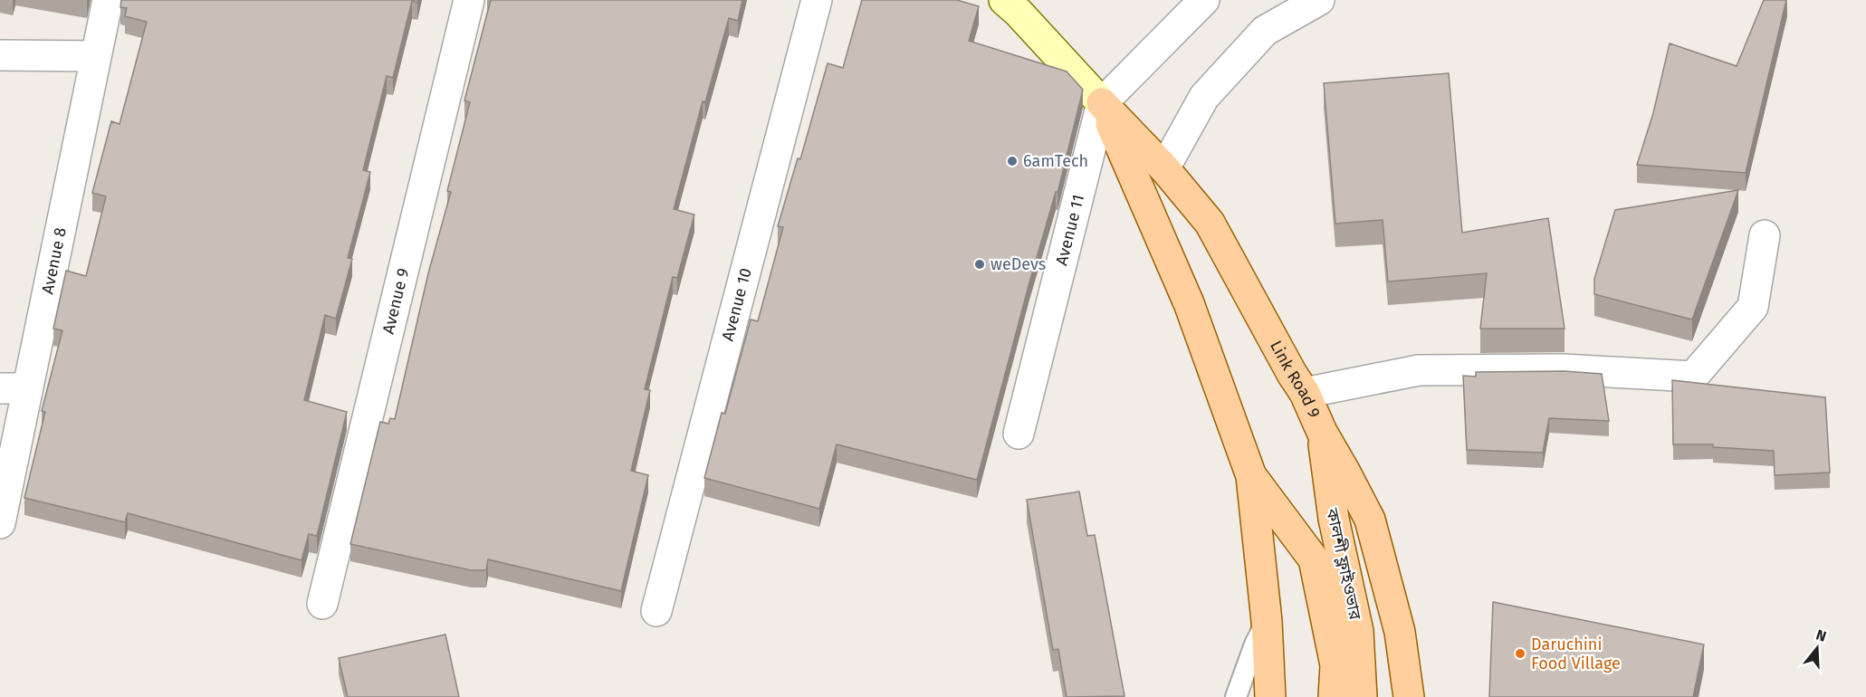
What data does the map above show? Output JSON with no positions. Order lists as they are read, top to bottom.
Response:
{
  "streets": {
    "main road": ["Link Road 9", "কালশী ফ্লাইওভার"],
    "street": [
      "Avenue 11",
      "Avenue 8",
      "Avenue 9",
      "Avenue 10"
    ]
  },
  "crossings": [
    ["Avenue 11", "Link Road 9"],
    ["Link Road 9", "কালশী ফ্লাইওভার"]
  ],
  "places": ["6amTech", "weDevs", "Daruchini Food Village"],
  "north": "top"
}
